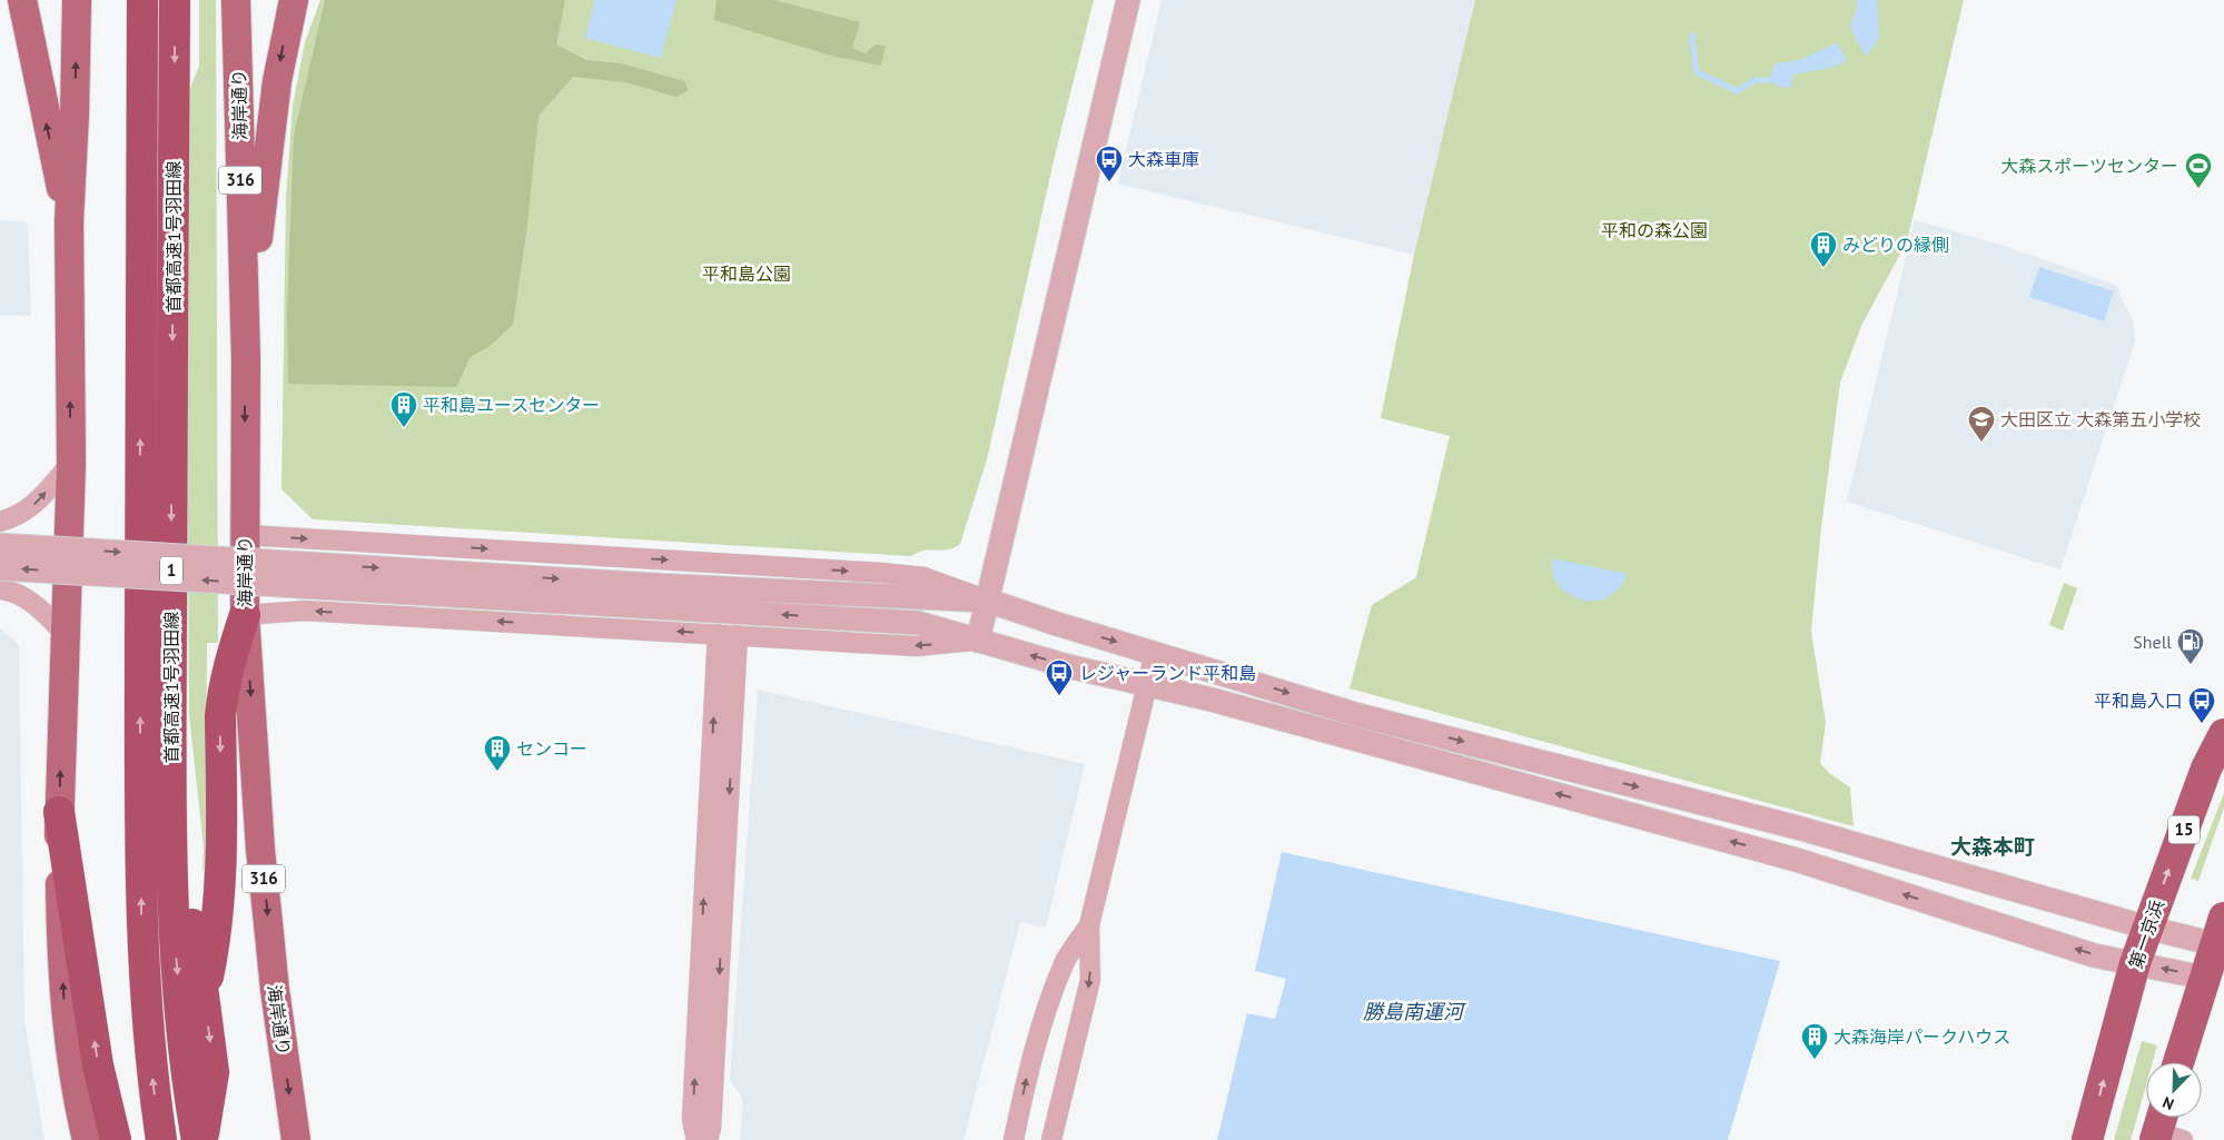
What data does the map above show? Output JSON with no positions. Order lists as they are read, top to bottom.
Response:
{
  "streets": {
    "highway": [
      "首都高速1号羽田線",
      "1",
      "15",
      "第一京浜"
    ],
    "main road": ["海岸通り", "316"]
  },
  "one_way": ["第一京浜"],
  "districts": ["大森本町"],
  "water": ["勝島南運河"],
  "parks": ["平和の森公園", "平和島公園"],
  "places": {
    "bus stop": ["大森車庫", "レジャーランド平和島", "平和島入口"],
    "sports": ["大森スポーツセンター"],
    "building": [
      "みどりの縁側",
      "平和島ユースセンター",
      "センコー",
      "大森海岸パークハウス"
    ],
    "school or university": ["大田区立 大森第五小学校"],
    "fuel station": ["Shell"]
  },
  "north": "bottom left"
}
